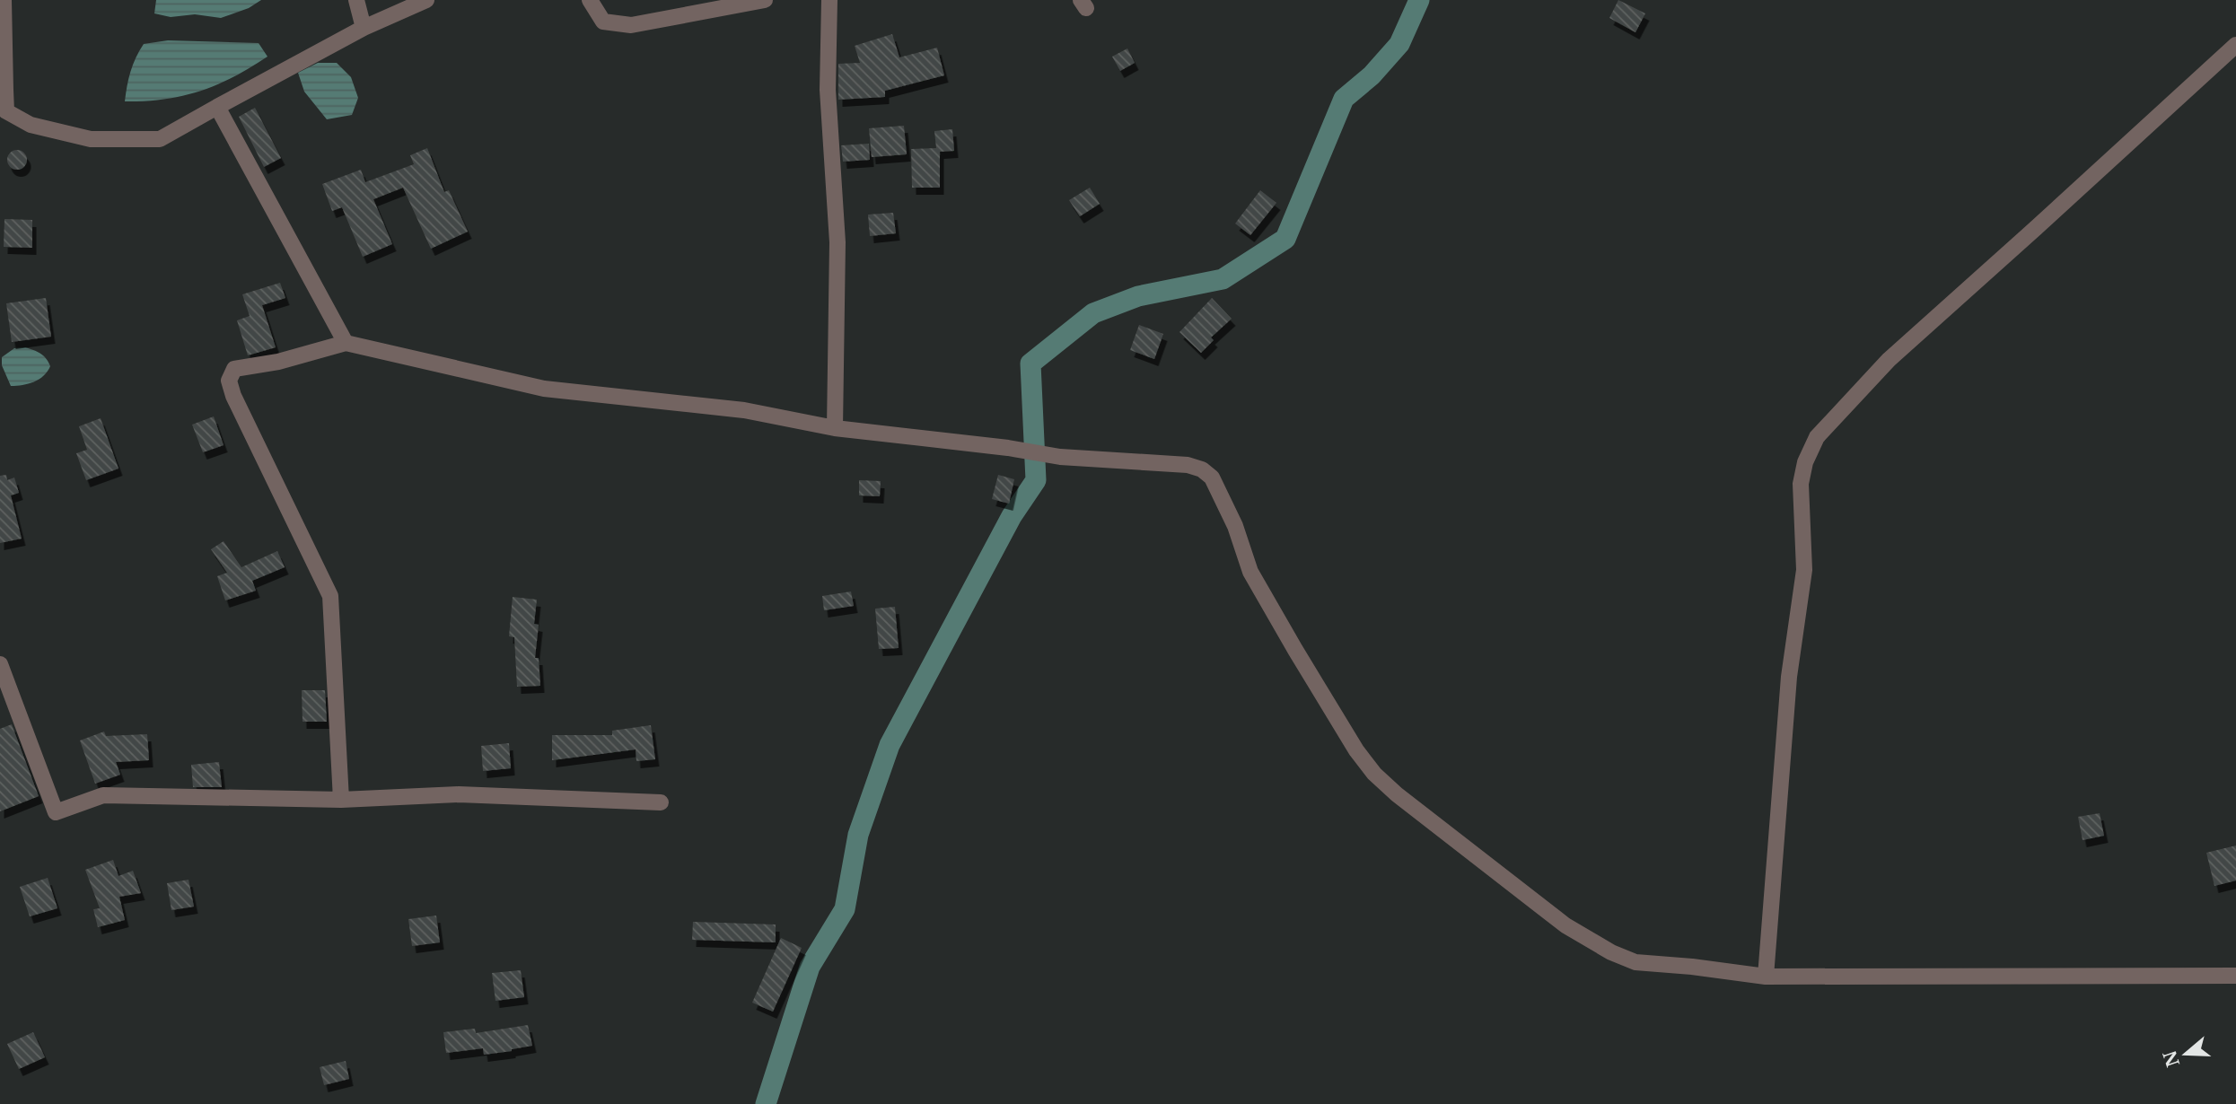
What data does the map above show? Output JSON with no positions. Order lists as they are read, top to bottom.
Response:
{
  "north": "left"
}
